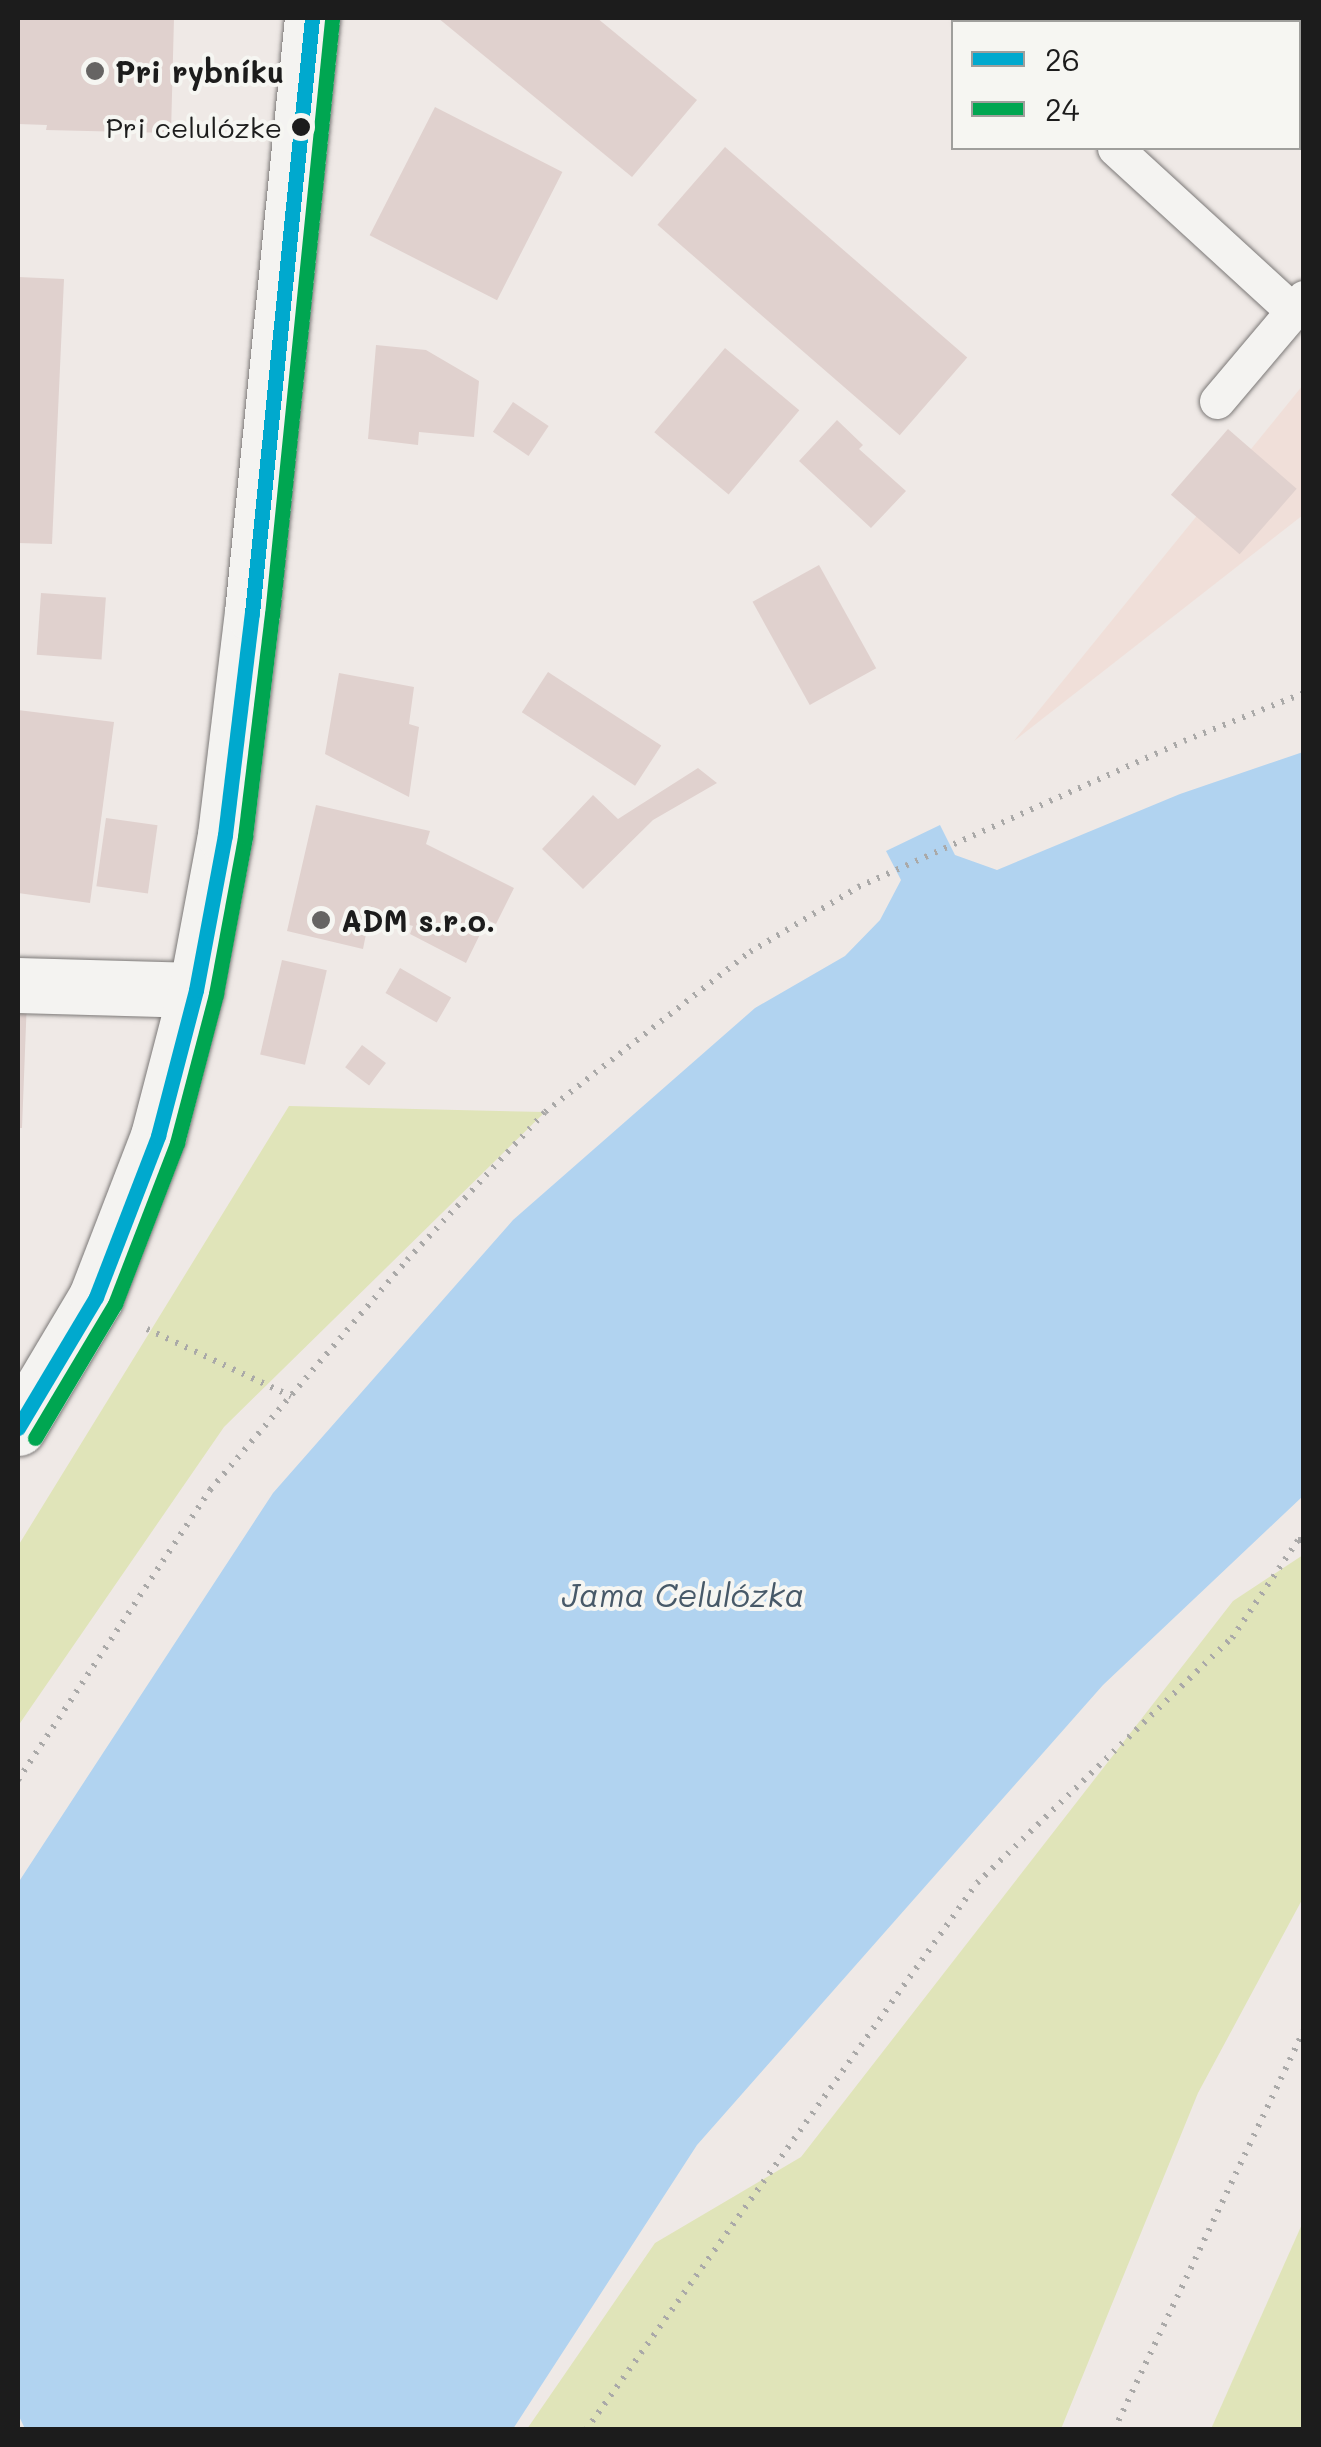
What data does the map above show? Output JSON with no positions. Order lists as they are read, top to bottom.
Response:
{
  "water": ["Jama Celulózka"],
  "places": ["Pri rybníku", "Pri celulózke", "ADM s.r.o."],
  "lines": ["transit line 26", "transit line 24"],
  "legend": ["26", "24"]
}
